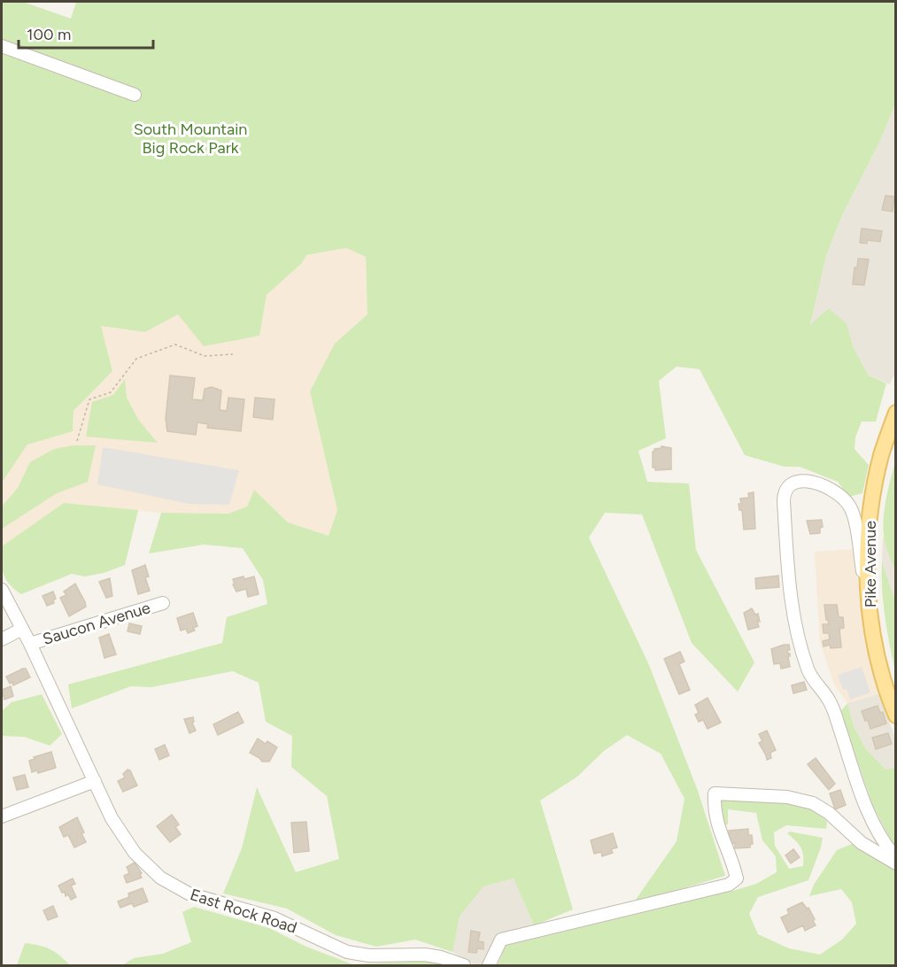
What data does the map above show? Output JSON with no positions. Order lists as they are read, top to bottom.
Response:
{
  "streets": {
    "main road": ["Pike Avenue"],
    "street": ["Saucon Avenue", "East Rock Road"]
  },
  "crossings": [
    ["Saucon Avenue", "East Rock Road"]
  ],
  "parks": ["South Mountain Big Rock Park"],
  "scale_bar": "100 m"
}
